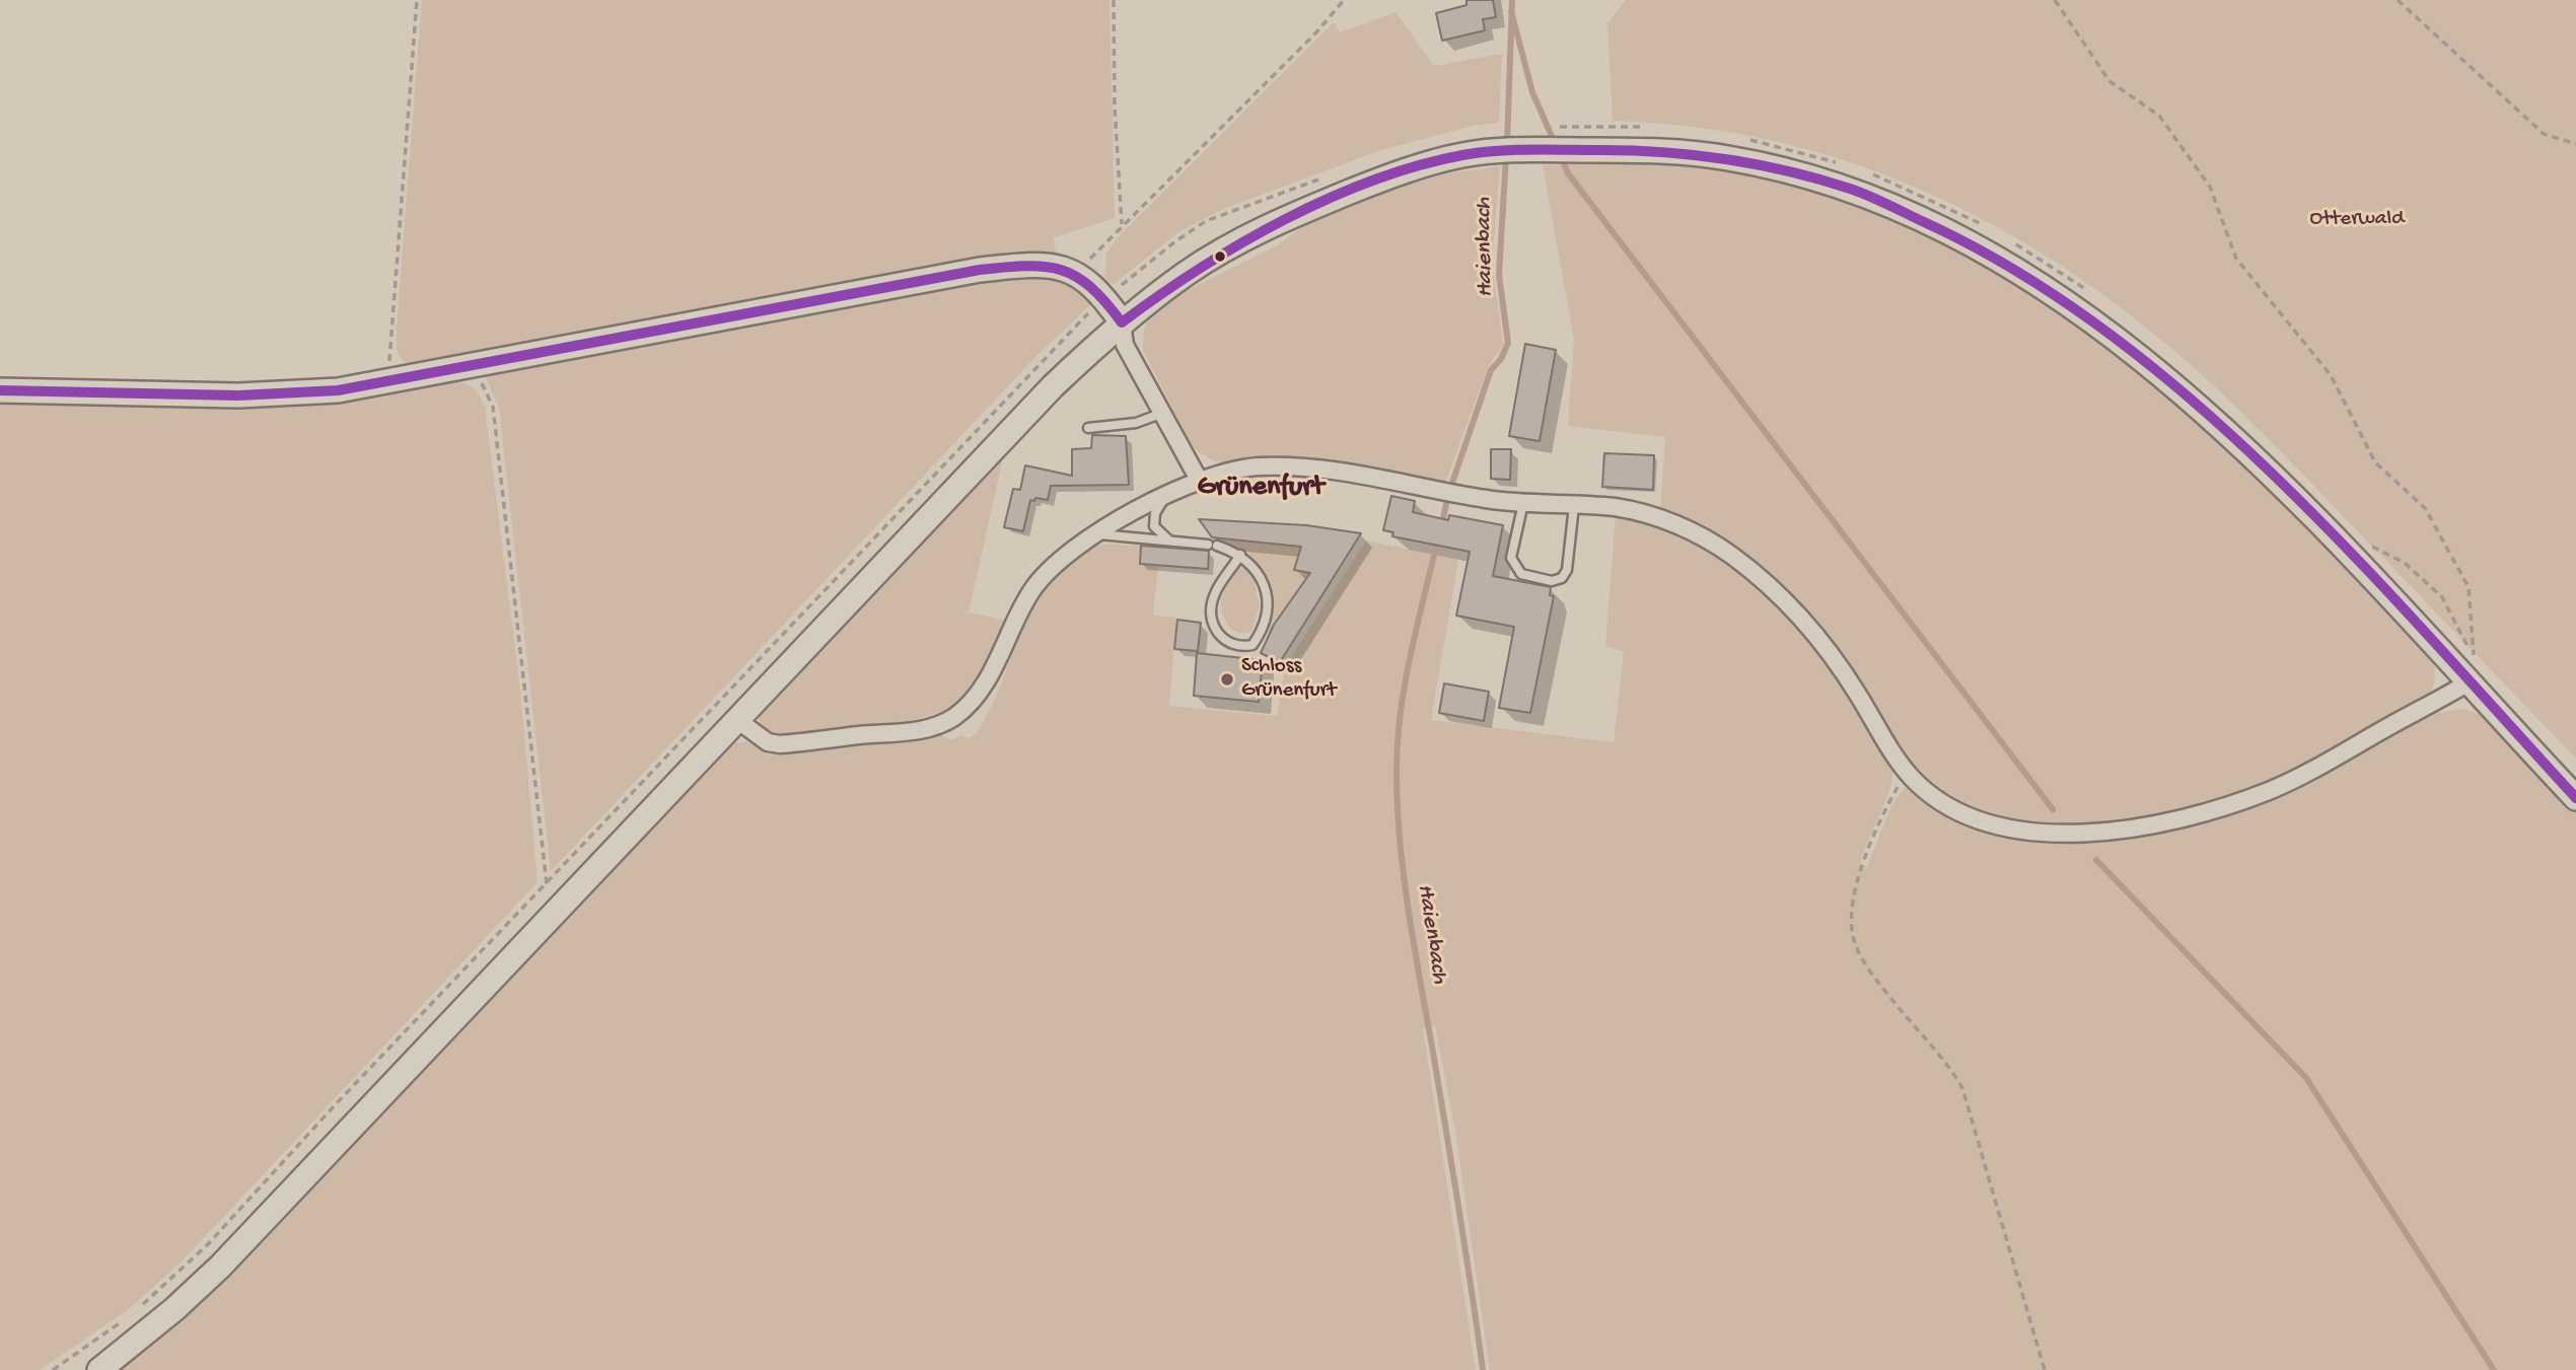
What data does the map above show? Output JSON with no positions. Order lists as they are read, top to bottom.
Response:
{
  "districts": ["Grünenfurt"],
  "water": ["Haienbach"],
  "parks": ["Otterwald"],
  "places": ["Schloss Grünenfurt"]
}
